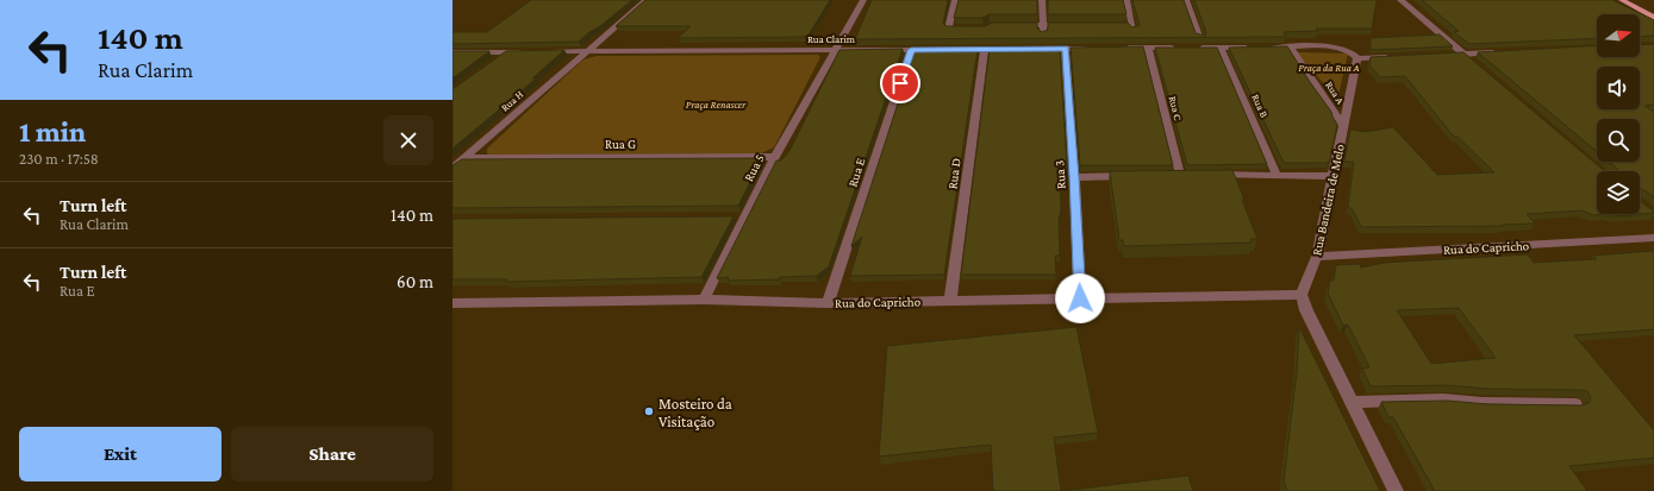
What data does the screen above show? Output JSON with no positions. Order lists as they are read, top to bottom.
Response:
{
  "streets": {
    "street": [
      "Rua Clarim",
      "Rua A",
      "Rua H",
      "Rua B",
      "Rua C",
      "Rua G",
      "Rua 5",
      "Rua E",
      "Rua D",
      "Rua 3",
      "Rua Bandeira de Melo",
      "Rua do Capricho"
    ]
  },
  "crossings": [
    ["Rua Clarim", "Rua H"],
    ["Rua Clarim", "Rua 5"],
    ["Rua Clarim", "Rua E"],
    ["Rua A", "Rua Bandeira de Melo"],
    ["Rua H", "Rua G"],
    ["Rua G", "Rua 5"],
    ["Rua 5", "Rua do Capricho"],
    ["Rua E", "Rua do Capricho"],
    ["Rua D", "Rua do Capricho"],
    ["Rua 3", "Rua do Capricho"],
    ["Rua Bandeira de Melo", "Rua do Capricho"]
  ],
  "parks": ["Praça da Rua A", "Praça Renascer"],
  "places": ["Mosteiro da Visitação"],
  "north": "right",
  "page": {
    "turn": ["140 m", "Rua Clarim"],
    "heading": ["1 min", "230 m · 17:58"],
    "list": [
      {
        "name": "Turn left",
        "note": "Rua Clarim",
        "value": "140 m"
      },
      {
        "name": "Turn left",
        "note": "Rua E",
        "value": "60 m"
      }
    ],
    "buttons": ["Exit", "Share"]
  }
}
